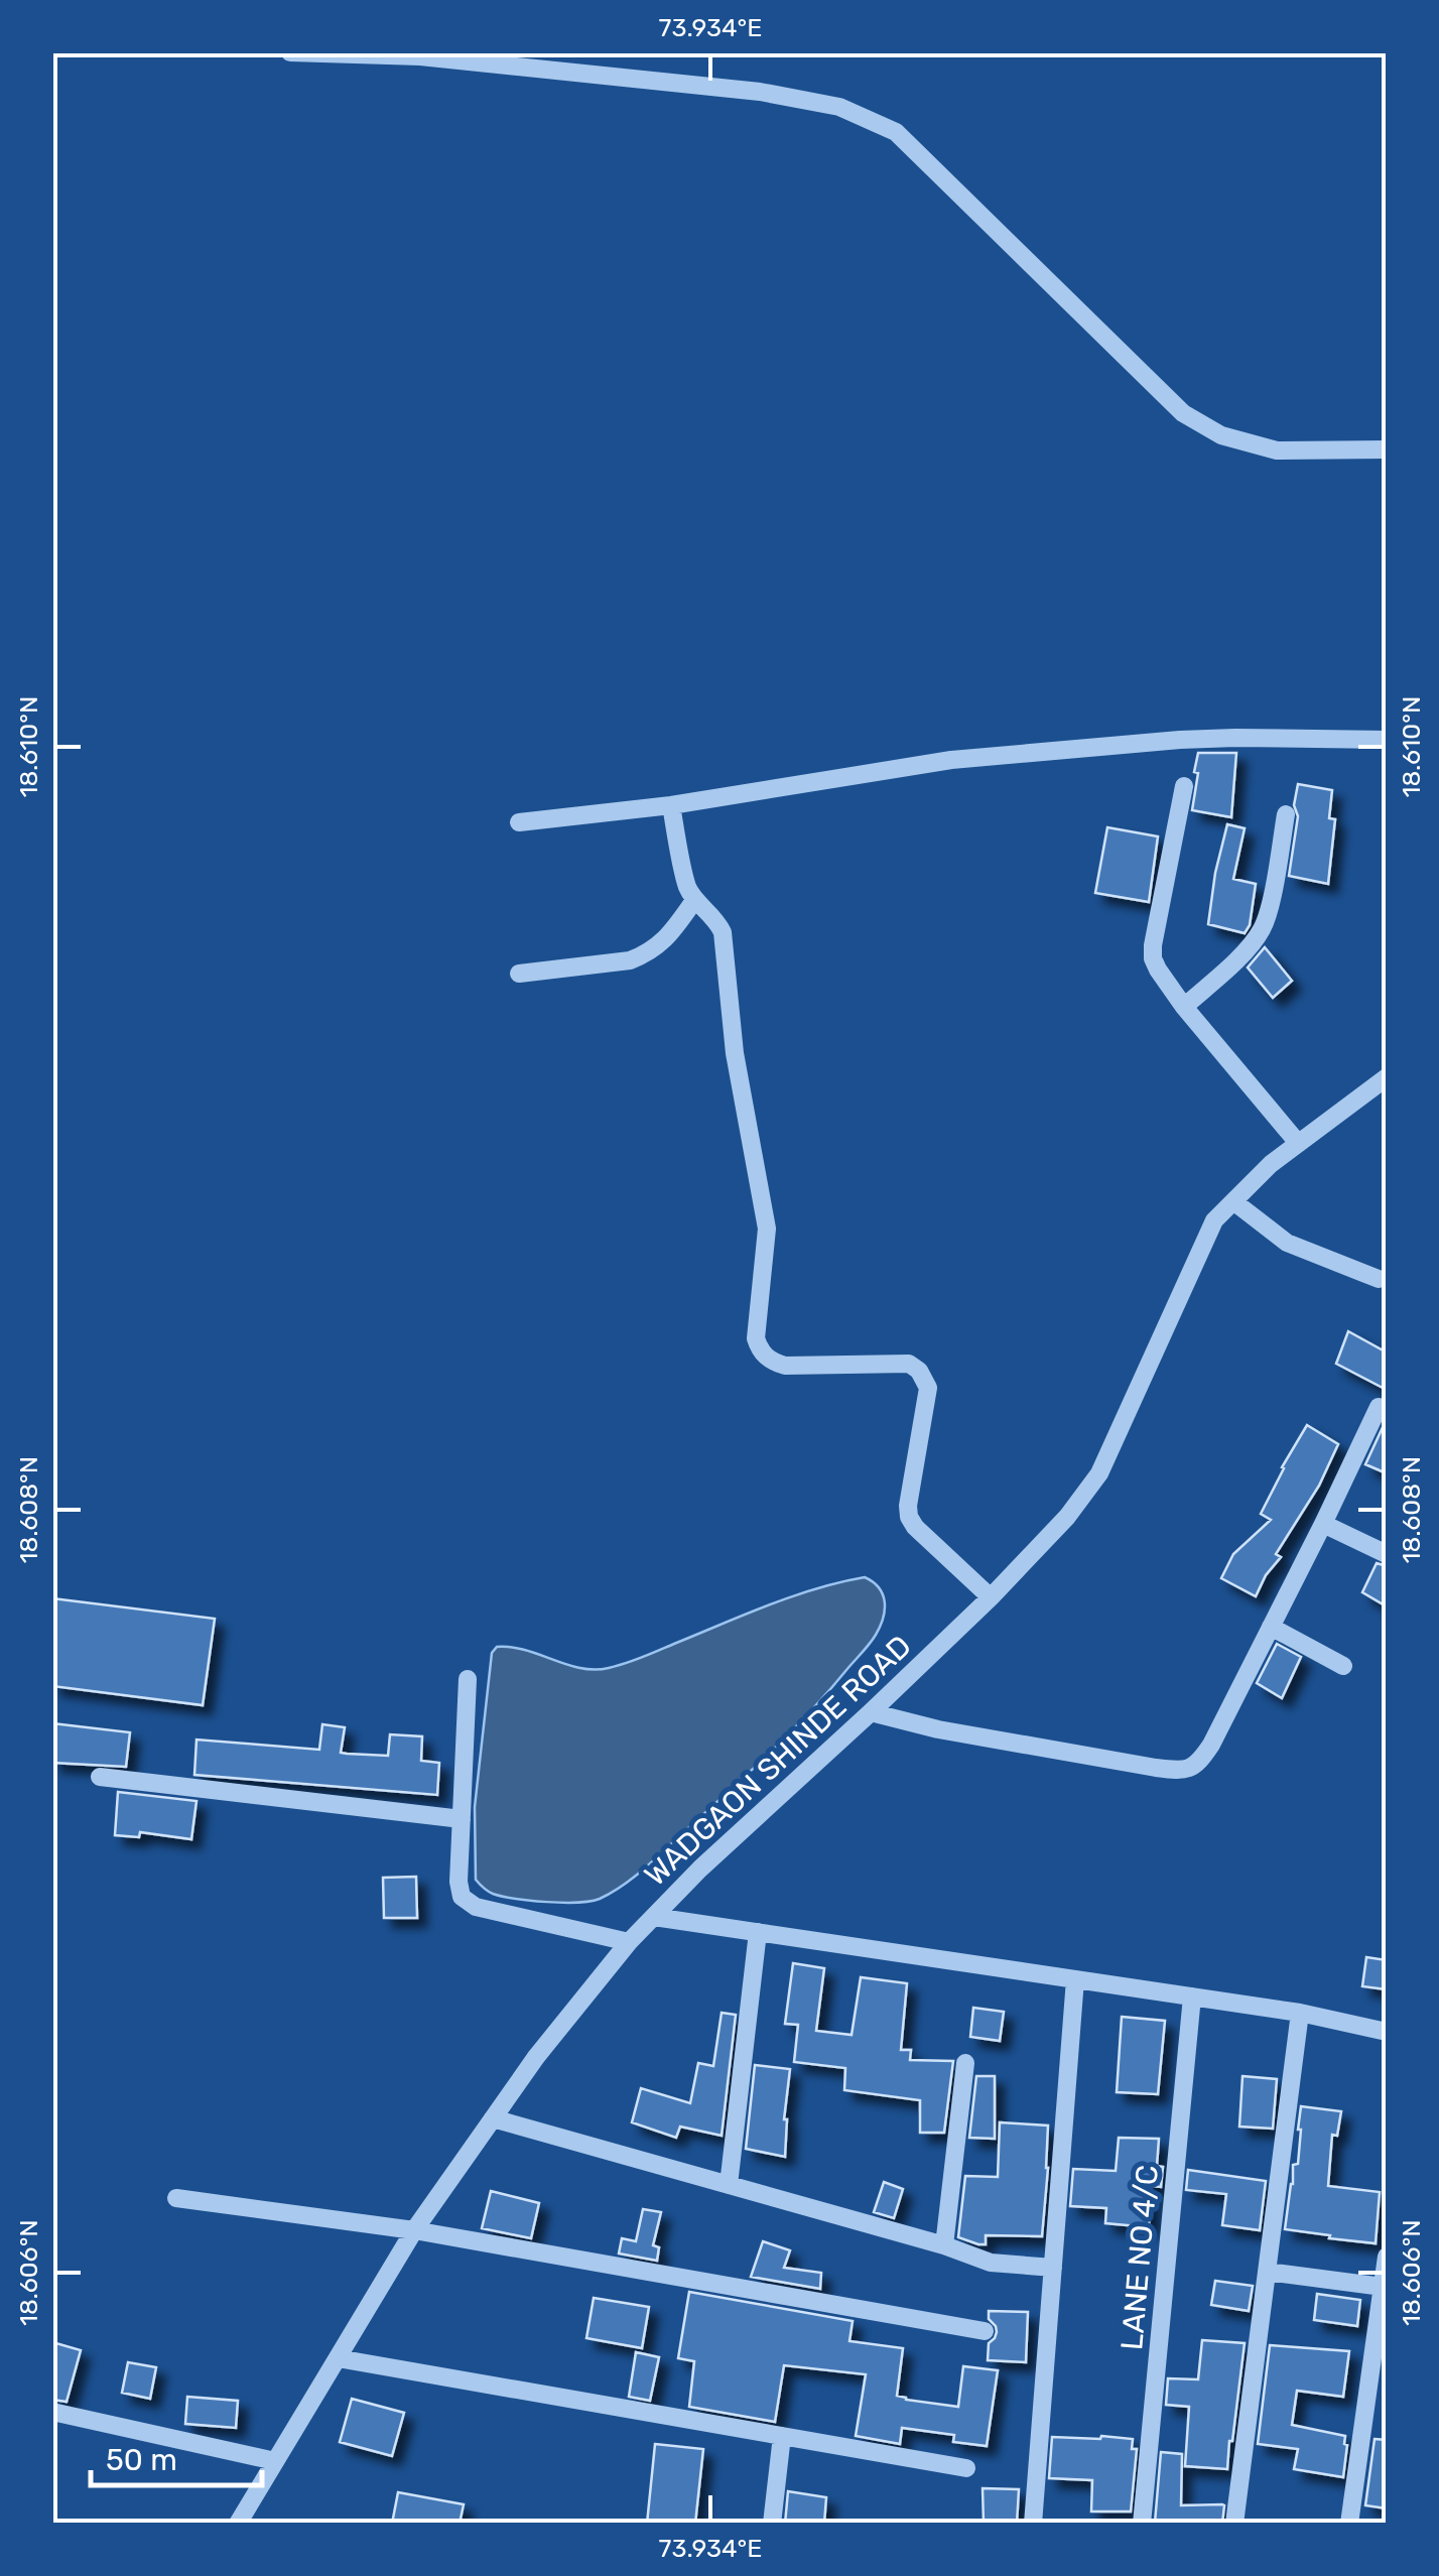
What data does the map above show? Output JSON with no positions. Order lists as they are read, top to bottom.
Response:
{
  "streets": {
    "street": ["WADGAON SHINDE ROAD", "LANE NO 4/C"]
  },
  "scale_bar": "50 m",
  "coordinates": [
    "73.934°E",
    "18.610°N",
    "18.608°N",
    "18.606°N"
  ]
}
